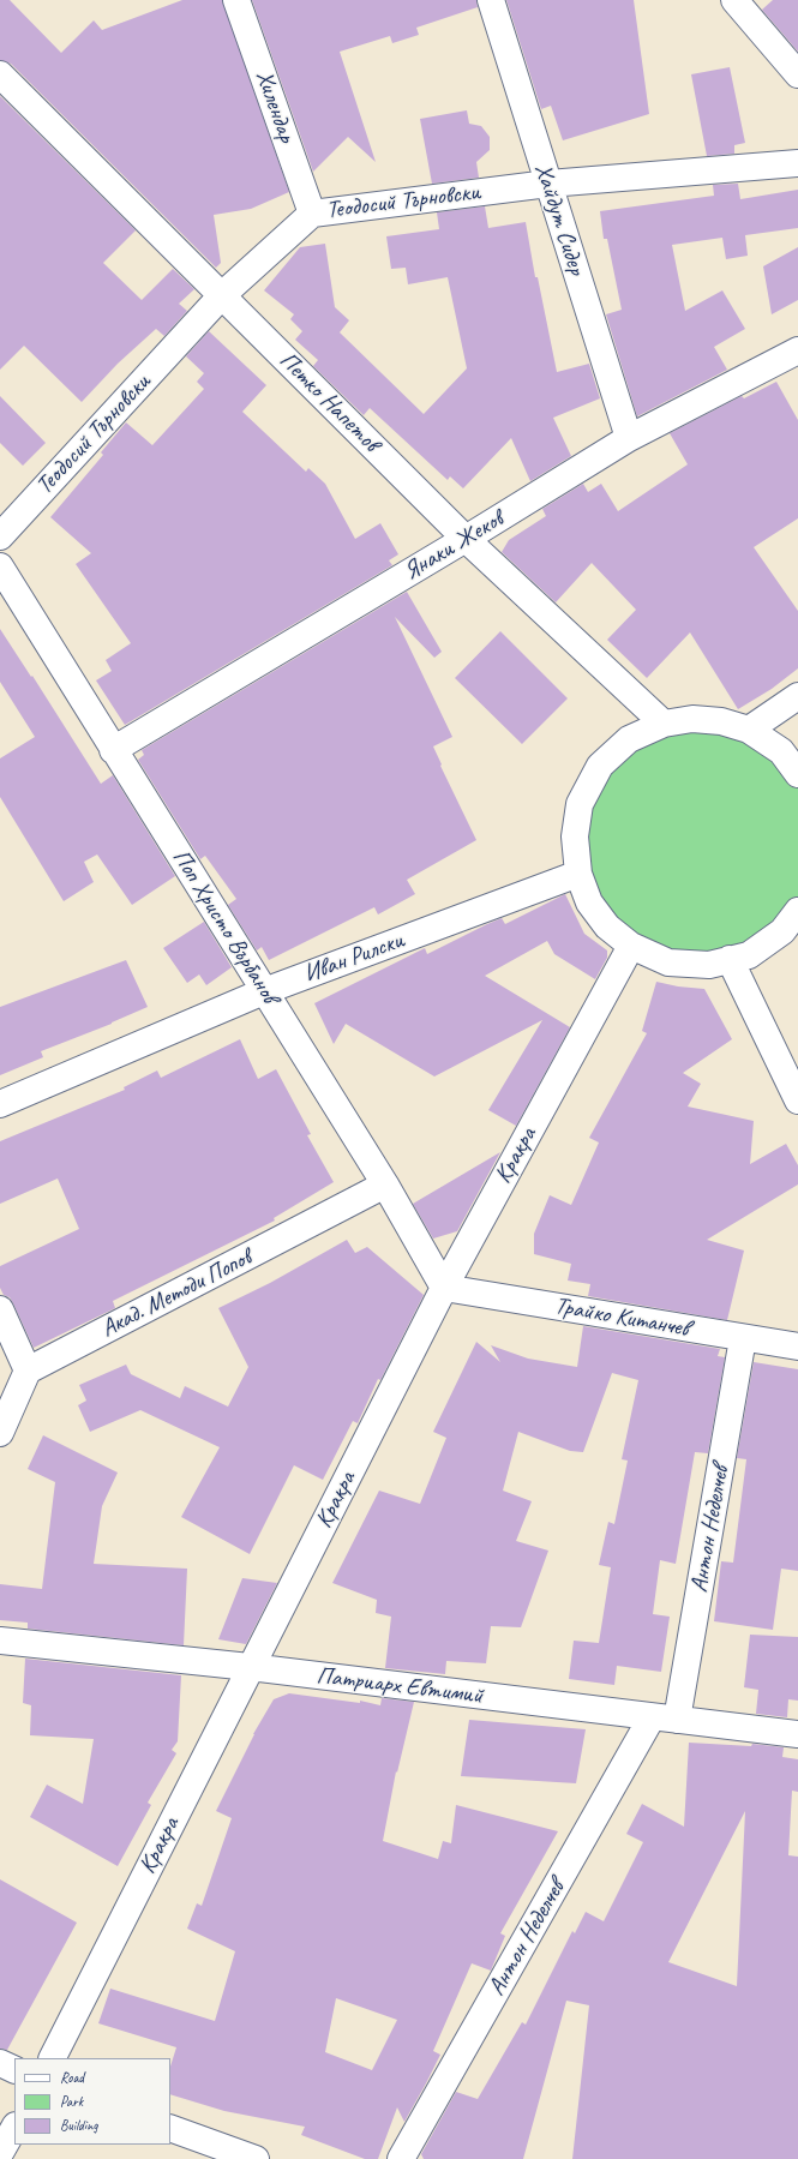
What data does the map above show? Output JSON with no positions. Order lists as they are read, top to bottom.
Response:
{
  "streets": {
    "street": [
      "Хилендар",
      "Теодосий Търновски",
      "Хайдут Сидер",
      "Петко Напетов",
      "Янаки Жеков",
      "Поп Христо Върбанов",
      "Иван Рилски",
      "Кракра",
      "Акад. Методи Попов",
      "Трайко Китанчев",
      "Антон Неделчев",
      "Патриарх Евтимий"
    ]
  },
  "crossings": [
    ["Хилендар", "Теодосий Търновски"],
    ["Теодосий Търновски", "Хайдут Сидер"],
    ["Теодосий Търновски", "Петко Напетов"],
    ["Хайдут Сидер", "Янаки Жеков"],
    ["Петко Напетов", "Янаки Жеков"],
    ["Янаки Жеков", "Поп Христо Върбанов"],
    ["Поп Христо Върбанов", "Иван Рилски"],
    ["Поп Христо Върбанов", "Кракра"],
    ["Поп Христо Върбанов", "Акад. Методи Попов"],
    ["Поп Христо Върбанов", "Трайко Китанчев"],
    ["Кракра", "Трайко Китанчев"],
    ["Кракра", "Патриарх Евтимий"],
    ["Трайко Китанчев", "Антон Неделчев"],
    ["Антон Неделчев", "Патриарх Евтимий"]
  ],
  "legend": ["Road", "Park", "Building"]
}
